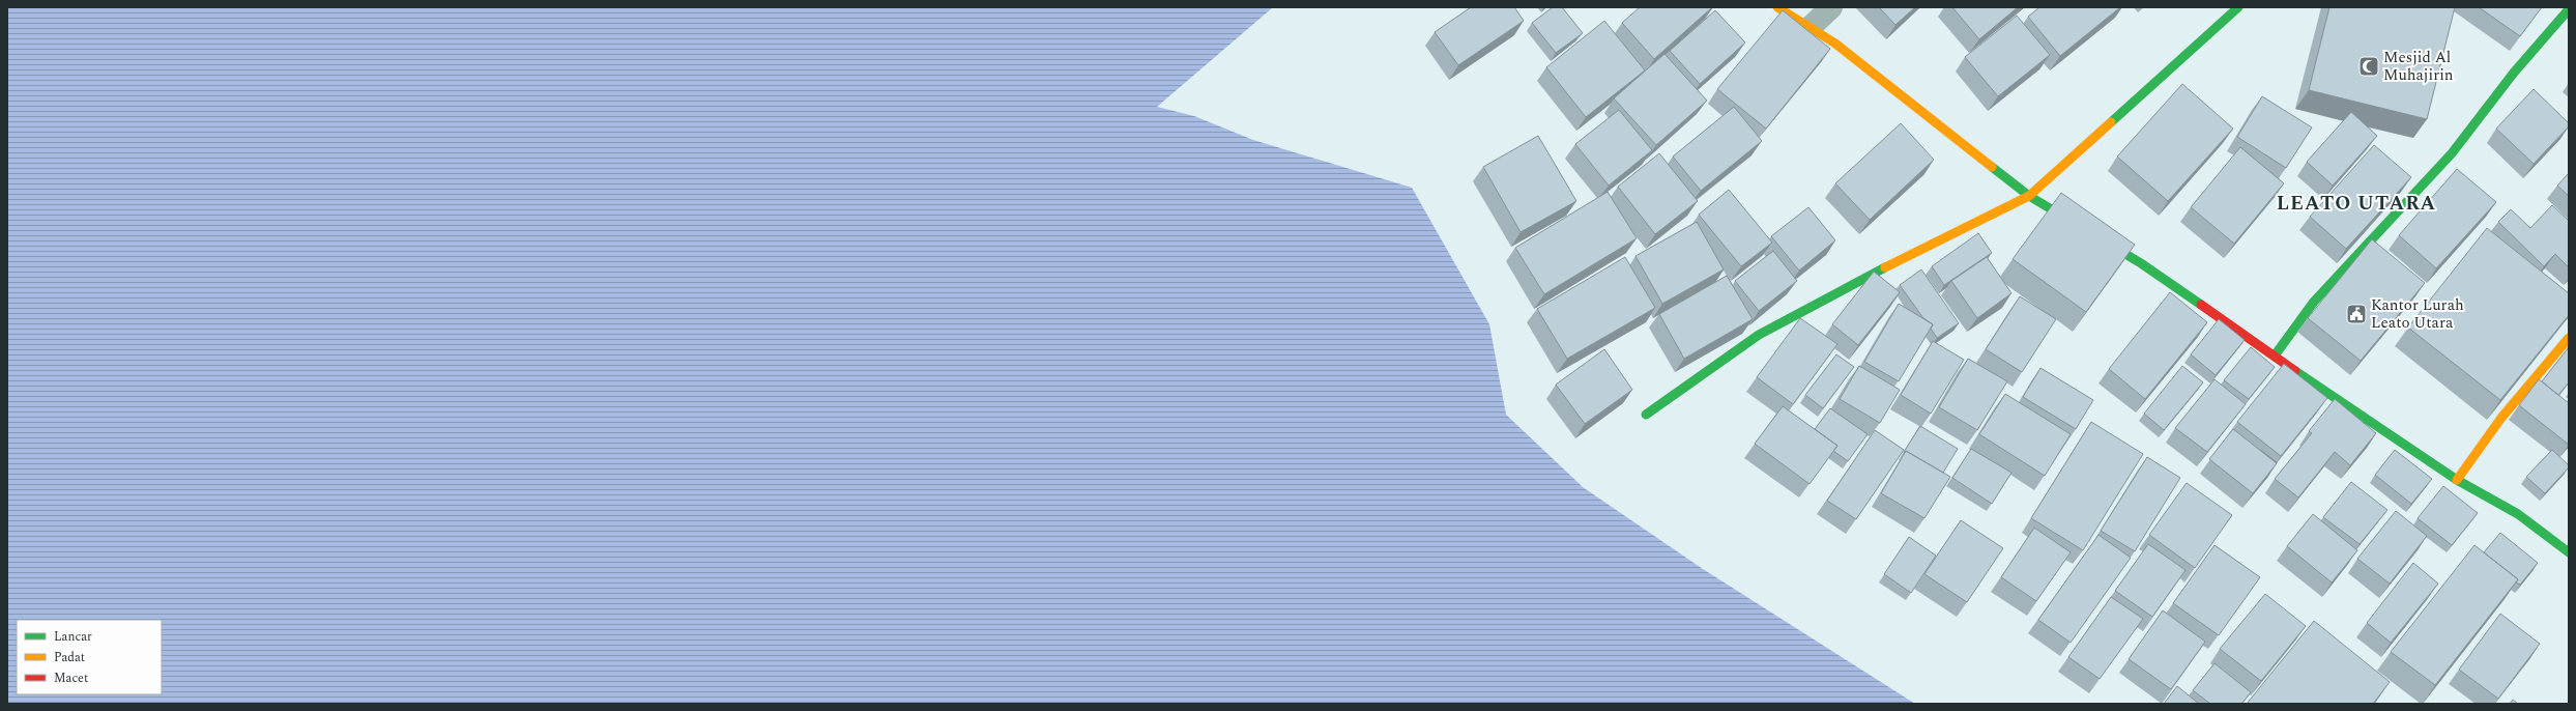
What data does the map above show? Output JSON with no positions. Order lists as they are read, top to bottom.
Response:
{
  "districts": ["LEATO UTARA"],
  "places": {
    "mosque": ["Mesjid Al Muhajirin"],
    "public building": ["Kantor Lurah Leato Utara"]
  },
  "legend": ["Lancar", "Padat", "Macet"]
}
